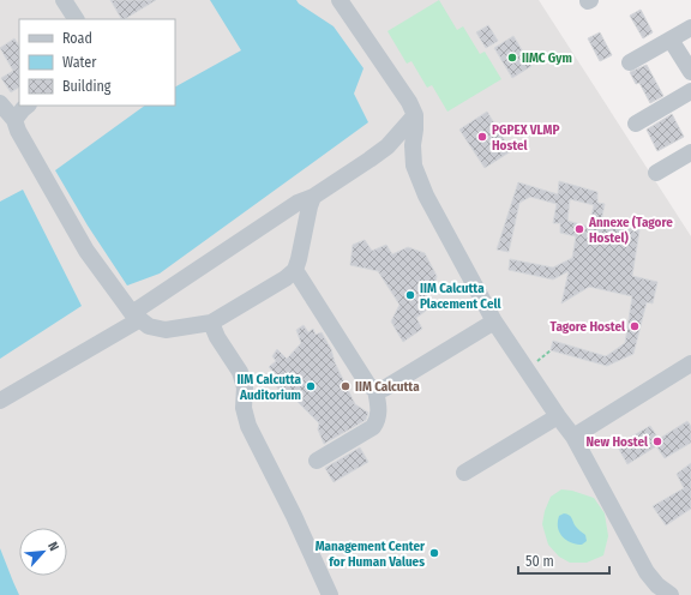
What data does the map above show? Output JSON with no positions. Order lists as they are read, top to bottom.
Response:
{
  "places": [
    "IIMC Gym",
    "PGPEX VLMP Hostel",
    "Annexe (Tagore Hostel)",
    "IIM Calcutta Placement Cell",
    "Tagore Hostel",
    "IIM Calcutta Auditorium",
    "IIM Calcutta",
    "New Hostel",
    "Management Center for Human Values"
  ],
  "legend": ["Road", "Water", "Building"],
  "scale_bar": "50 m",
  "north": "top right"
}
